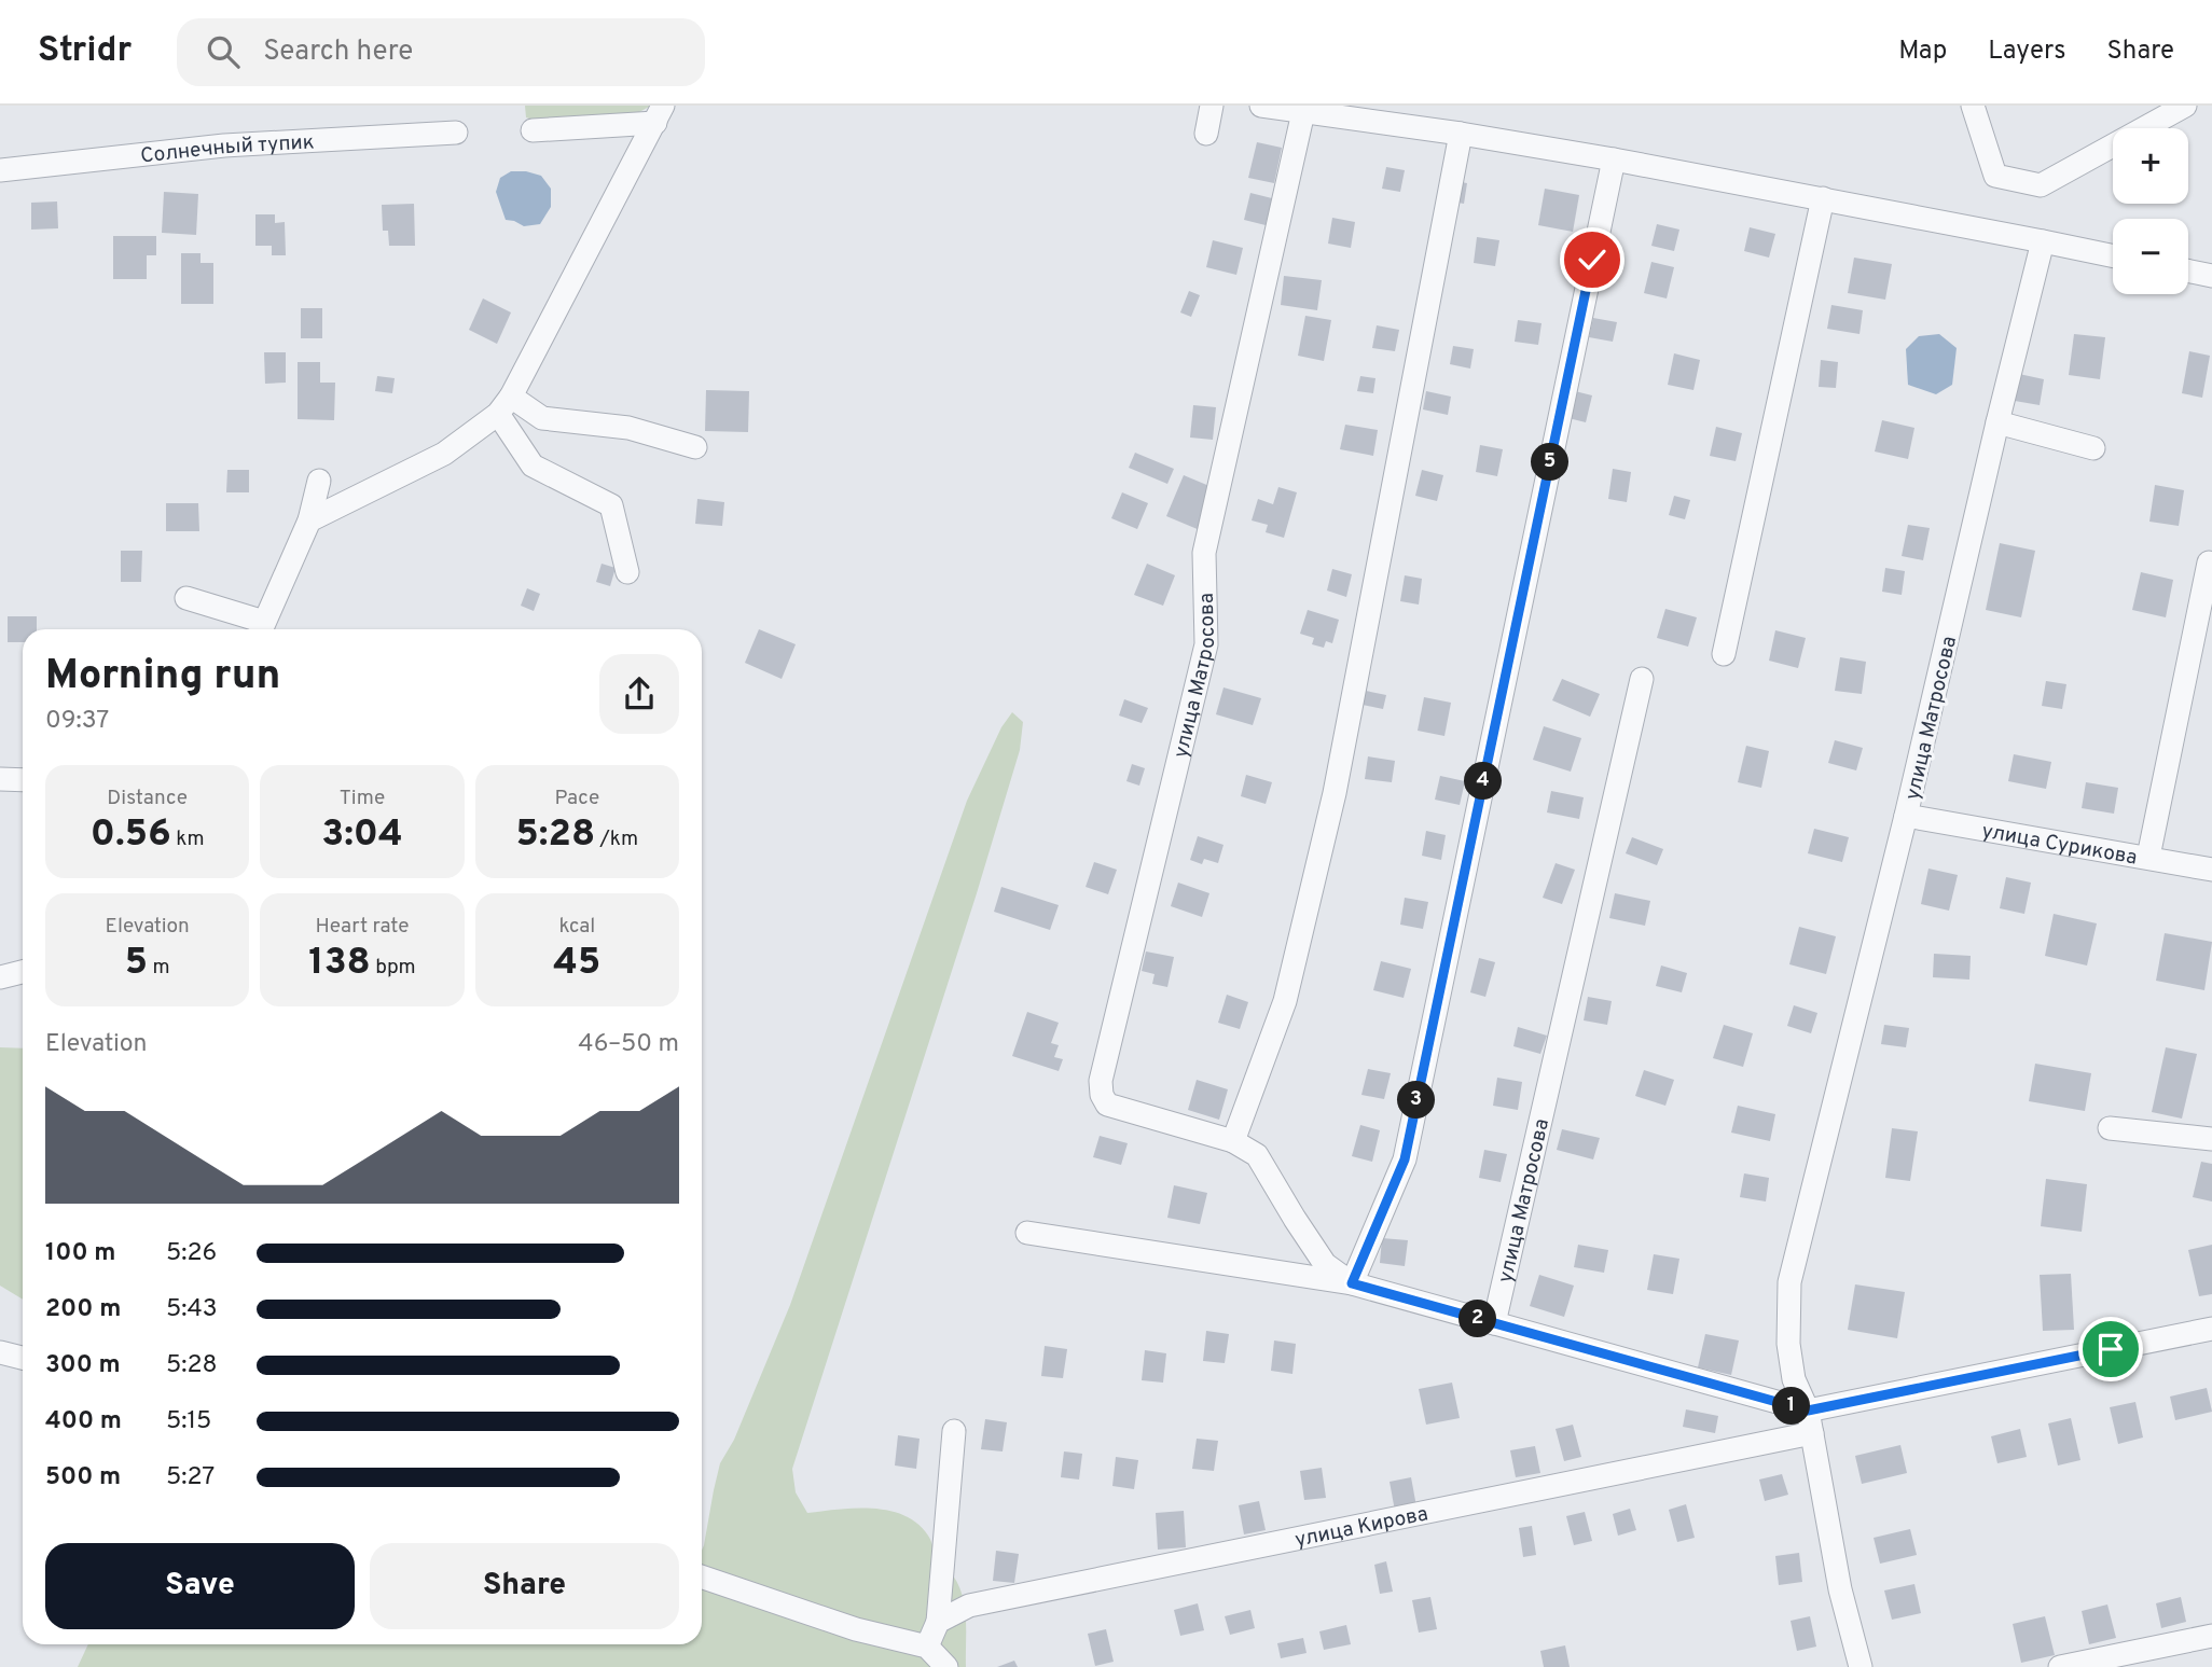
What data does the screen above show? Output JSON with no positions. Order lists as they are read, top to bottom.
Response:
{
  "streets": {
    "street": [
      "Солнечный тупик",
      "улица Матросова",
      "улица Сурикова",
      "улица Кирова"
    ]
  },
  "crossings": [
    ["улица Матросова", "улица Сурикова"],
    ["улица Матросова", "улица Кирова"]
  ],
  "page": {
    "header": "Stridr",
    "search": "Search here",
    "nav": ["Map", "Layers", "Share"],
    "map_buttons": ["+", "−"],
    "pins": [
      "5",
      "4",
      "3",
      "2",
      "1"
    ],
    "heading": ["Morning run", "09:37"],
    "stats": [
      ["Distance", "0.56 km"],
      ["Time", "3:04"],
      ["Pace", "5:28 /km"],
      ["Elevation", "5 m"],
      ["Heart rate", "138 bpm"],
      ["kcal", "45"]
    ],
    "chart": ["Elevation", "46–50 m"],
    "list": [
      {
        "name": "100 m",
        "note": "5:26"
      },
      {
        "name": "200 m",
        "note": "5:43"
      },
      {
        "name": "300 m",
        "note": "5:28"
      },
      {
        "name": "400 m",
        "note": "5:15"
      },
      {
        "name": "500 m",
        "note": "5:27"
      }
    ],
    "buttons": ["Save", "Share"]
  }
}
